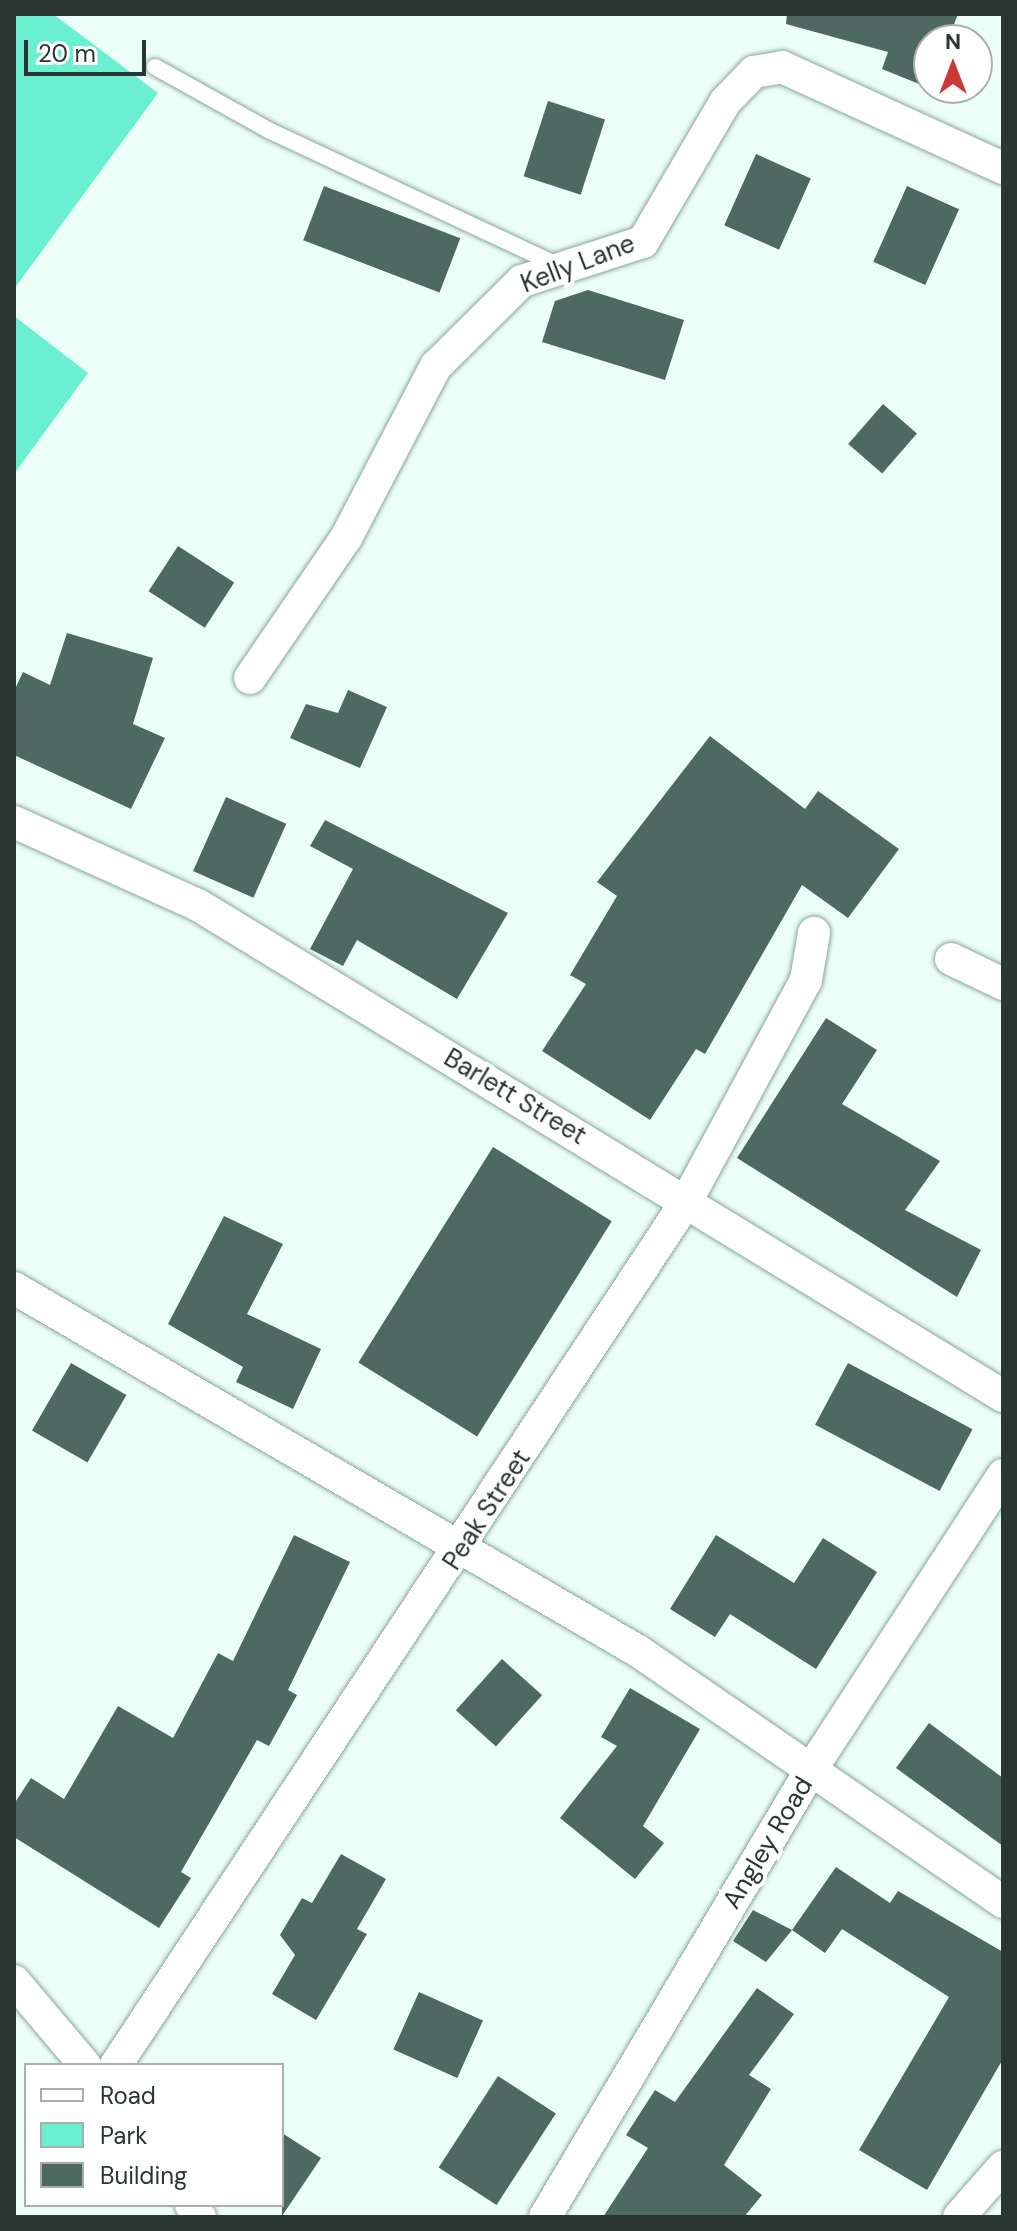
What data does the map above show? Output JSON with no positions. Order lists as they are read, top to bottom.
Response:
{
  "streets": {
    "street": [
      "Kelly Lane",
      "Barlett Street",
      "Peak Street",
      "Angley Road"
    ]
  },
  "crossings": [
    ["Barlett Street", "Peak Street"]
  ],
  "legend": ["Road", "Park", "Building"],
  "scale_bar": "20 m",
  "north": "top"
}
